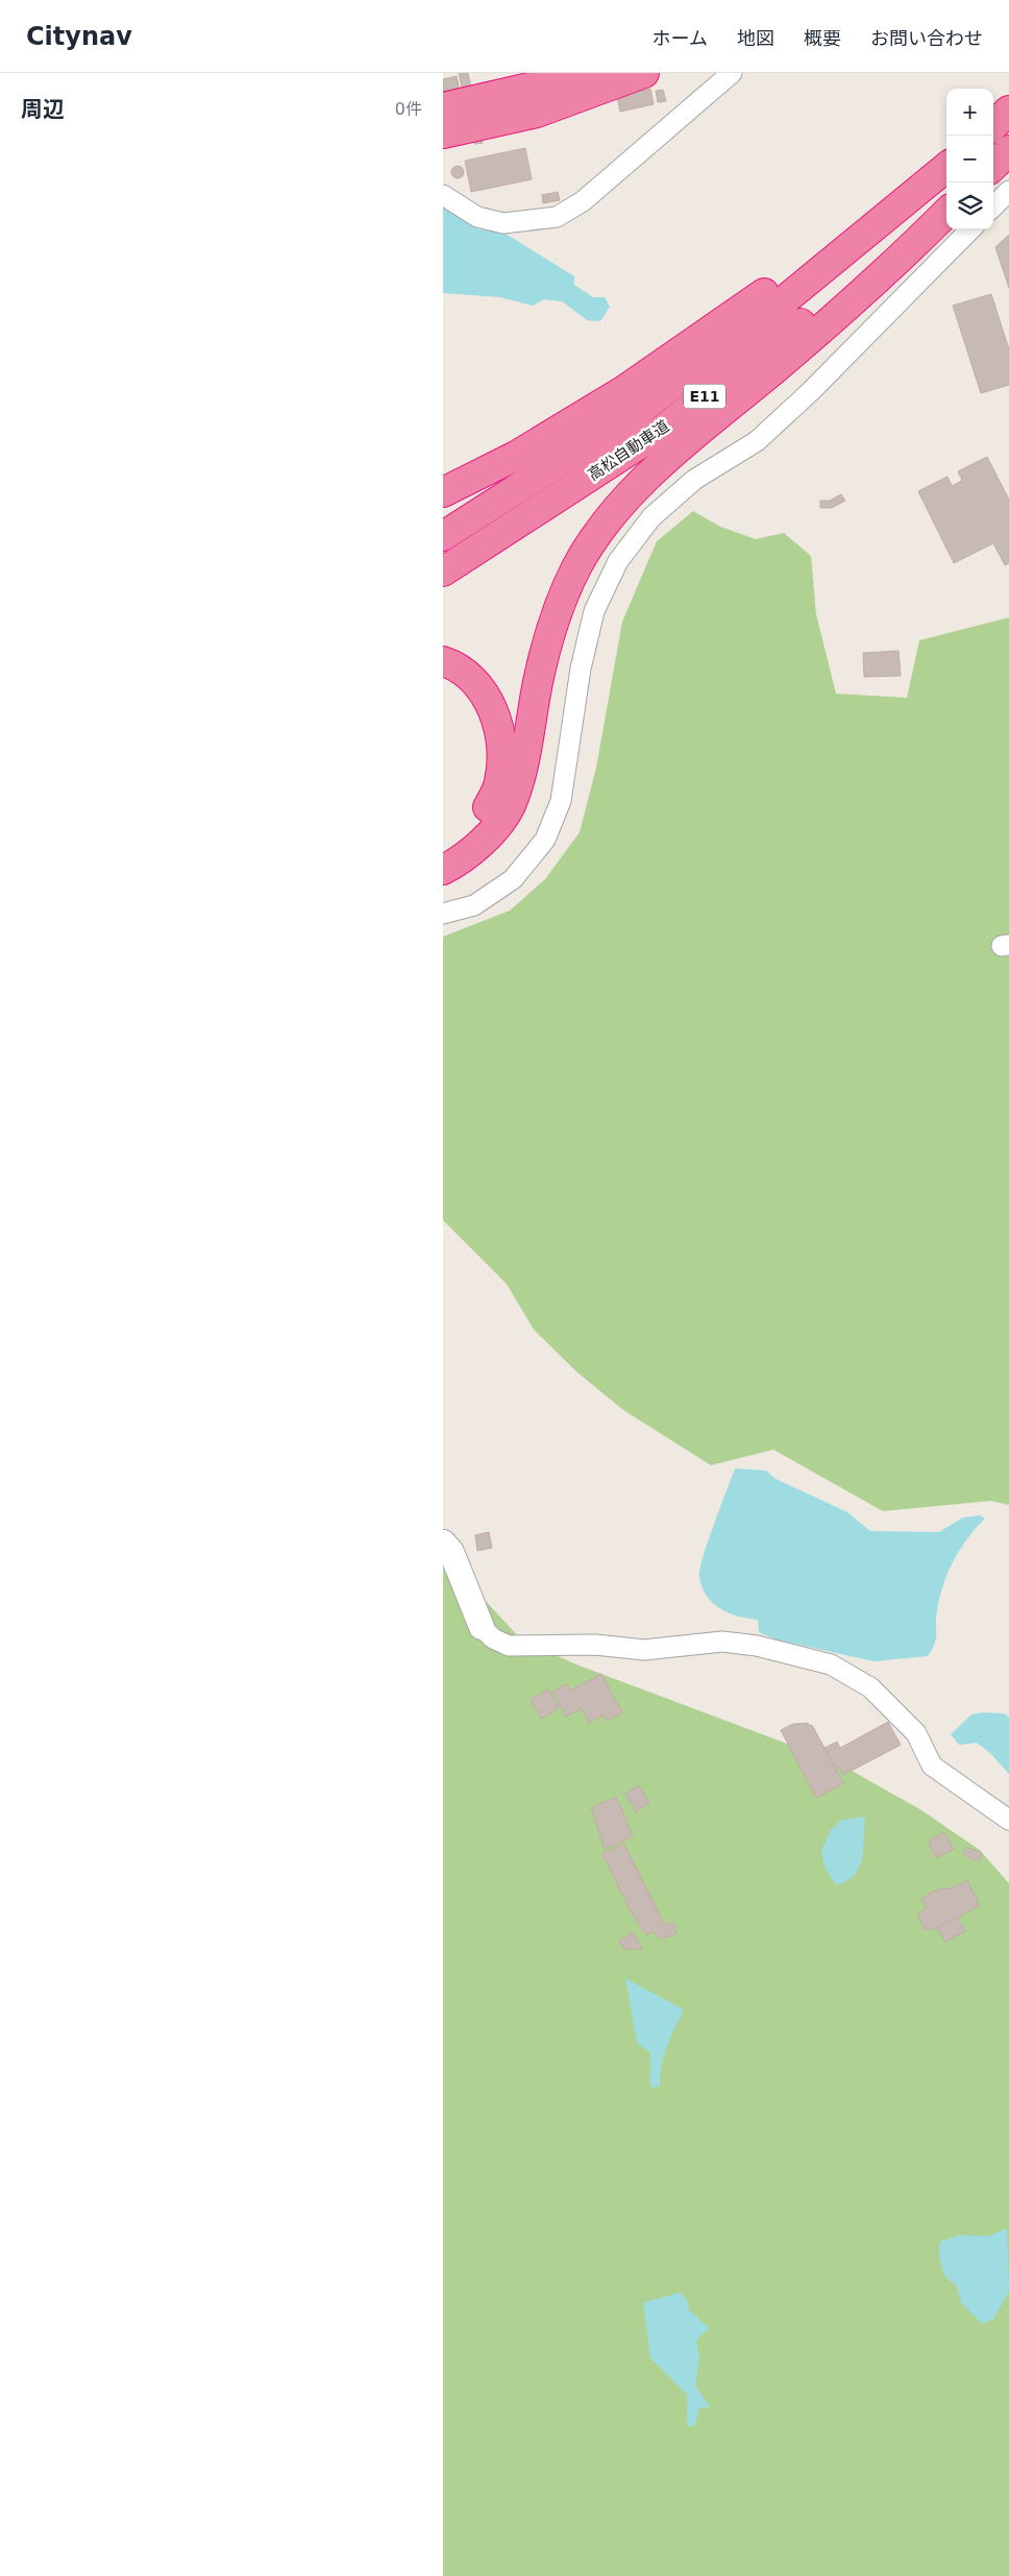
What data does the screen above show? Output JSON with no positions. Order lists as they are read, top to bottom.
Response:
{
  "streets": {
    "highway": ["E11", "高松自動車道"]
  },
  "page": {
    "header": "Citynav",
    "nav": [
      "ホーム",
      "地図",
      "概要",
      "お問い合わせ"
    ],
    "heading": ["周辺", "0件"],
    "map_buttons": ["+", "−"]
  }
}
